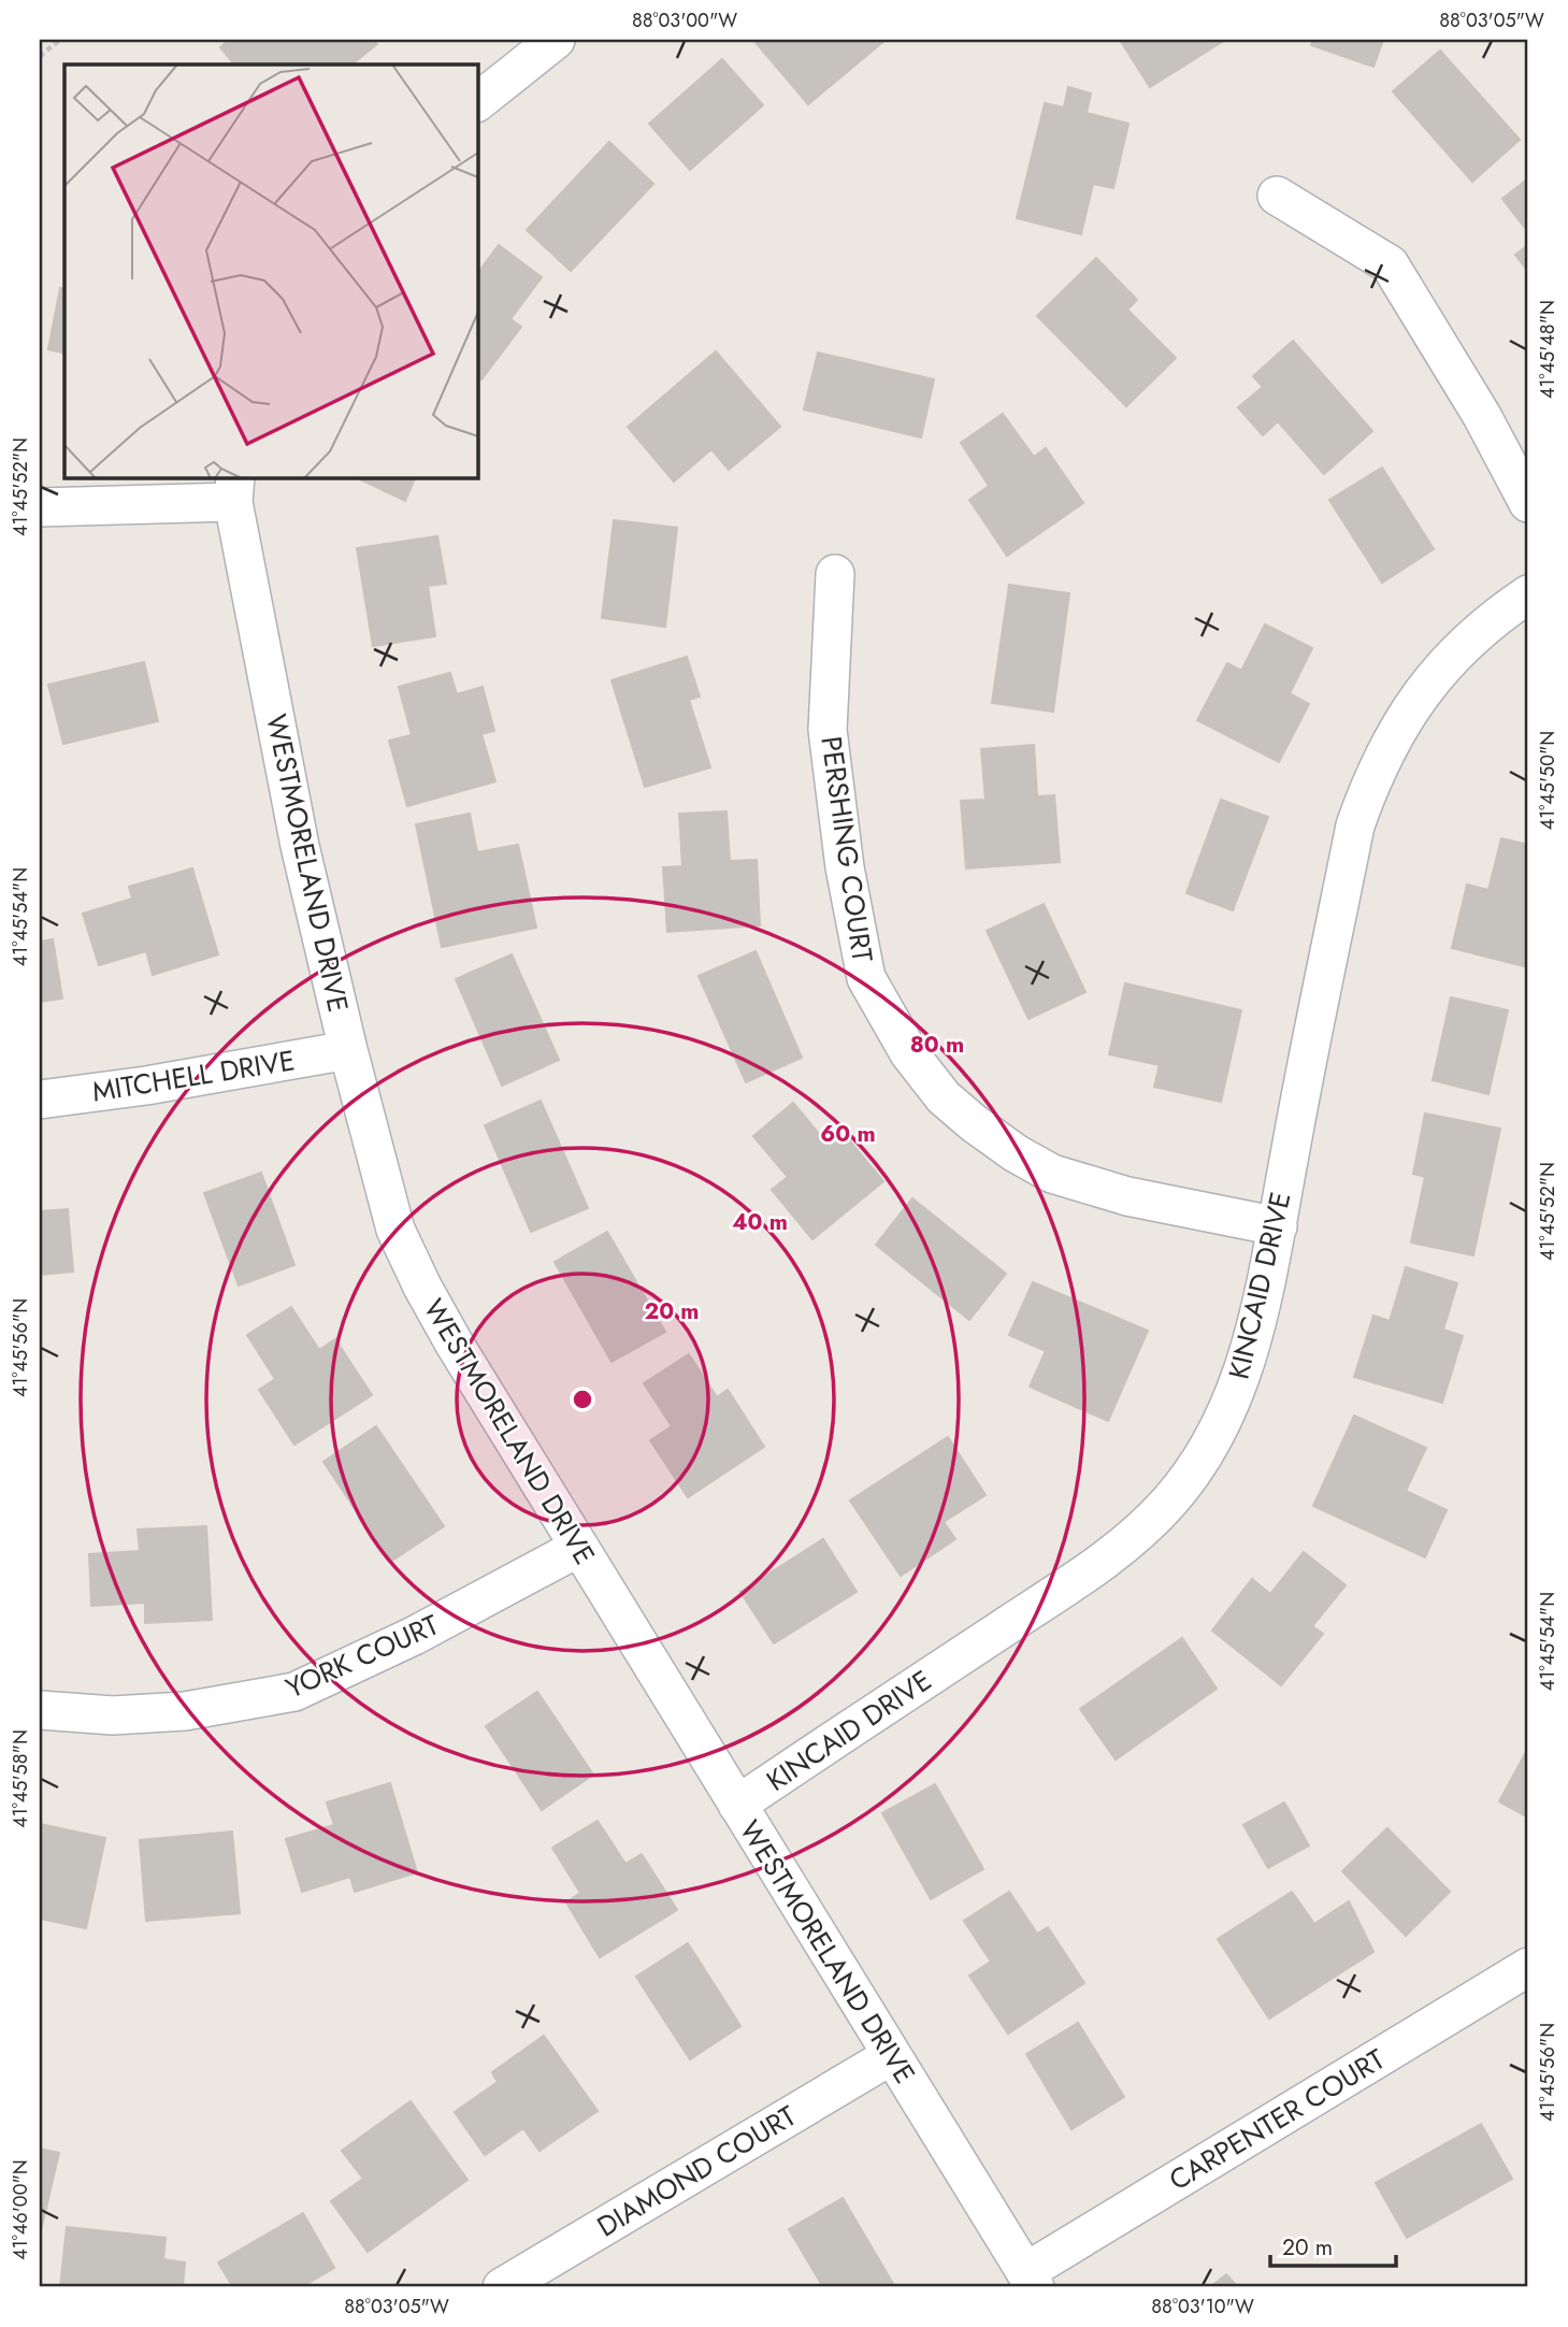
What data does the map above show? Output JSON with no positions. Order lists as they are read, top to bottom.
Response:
{
  "streets": {
    "street": [
      "PERSHING COURT",
      "WESTMORELAND DRIVE",
      "MITCHELL DRIVE",
      "KINCAID DRIVE",
      "YORK COURT",
      "CARPENTER COURT",
      "DIAMOND COURT"
    ]
  },
  "crossings": [
    ["PERSHING COURT", "KINCAID DRIVE"],
    ["WESTMORELAND DRIVE", "MITCHELL DRIVE"],
    ["WESTMORELAND DRIVE", "KINCAID DRIVE"],
    ["WESTMORELAND DRIVE", "YORK COURT"],
    ["WESTMORELAND DRIVE", "CARPENTER COURT"],
    ["WESTMORELAND DRIVE", "DIAMOND COURT"]
  ],
  "scale_bar": "20 m",
  "coordinates": [
    "88°03'00\"W",
    "88°03'05\"W",
    "41°45'48\"N",
    "41°45'52\"N",
    "41°45'50\"N",
    "41°45'54\"N",
    "41°45'56\"N",
    "41°45'58\"N",
    "41°46'00\"N",
    "88°03'10\"W"
  ],
  "rings": [
    "80 m",
    "60 m",
    "40 m",
    "20 m"
  ]
}
